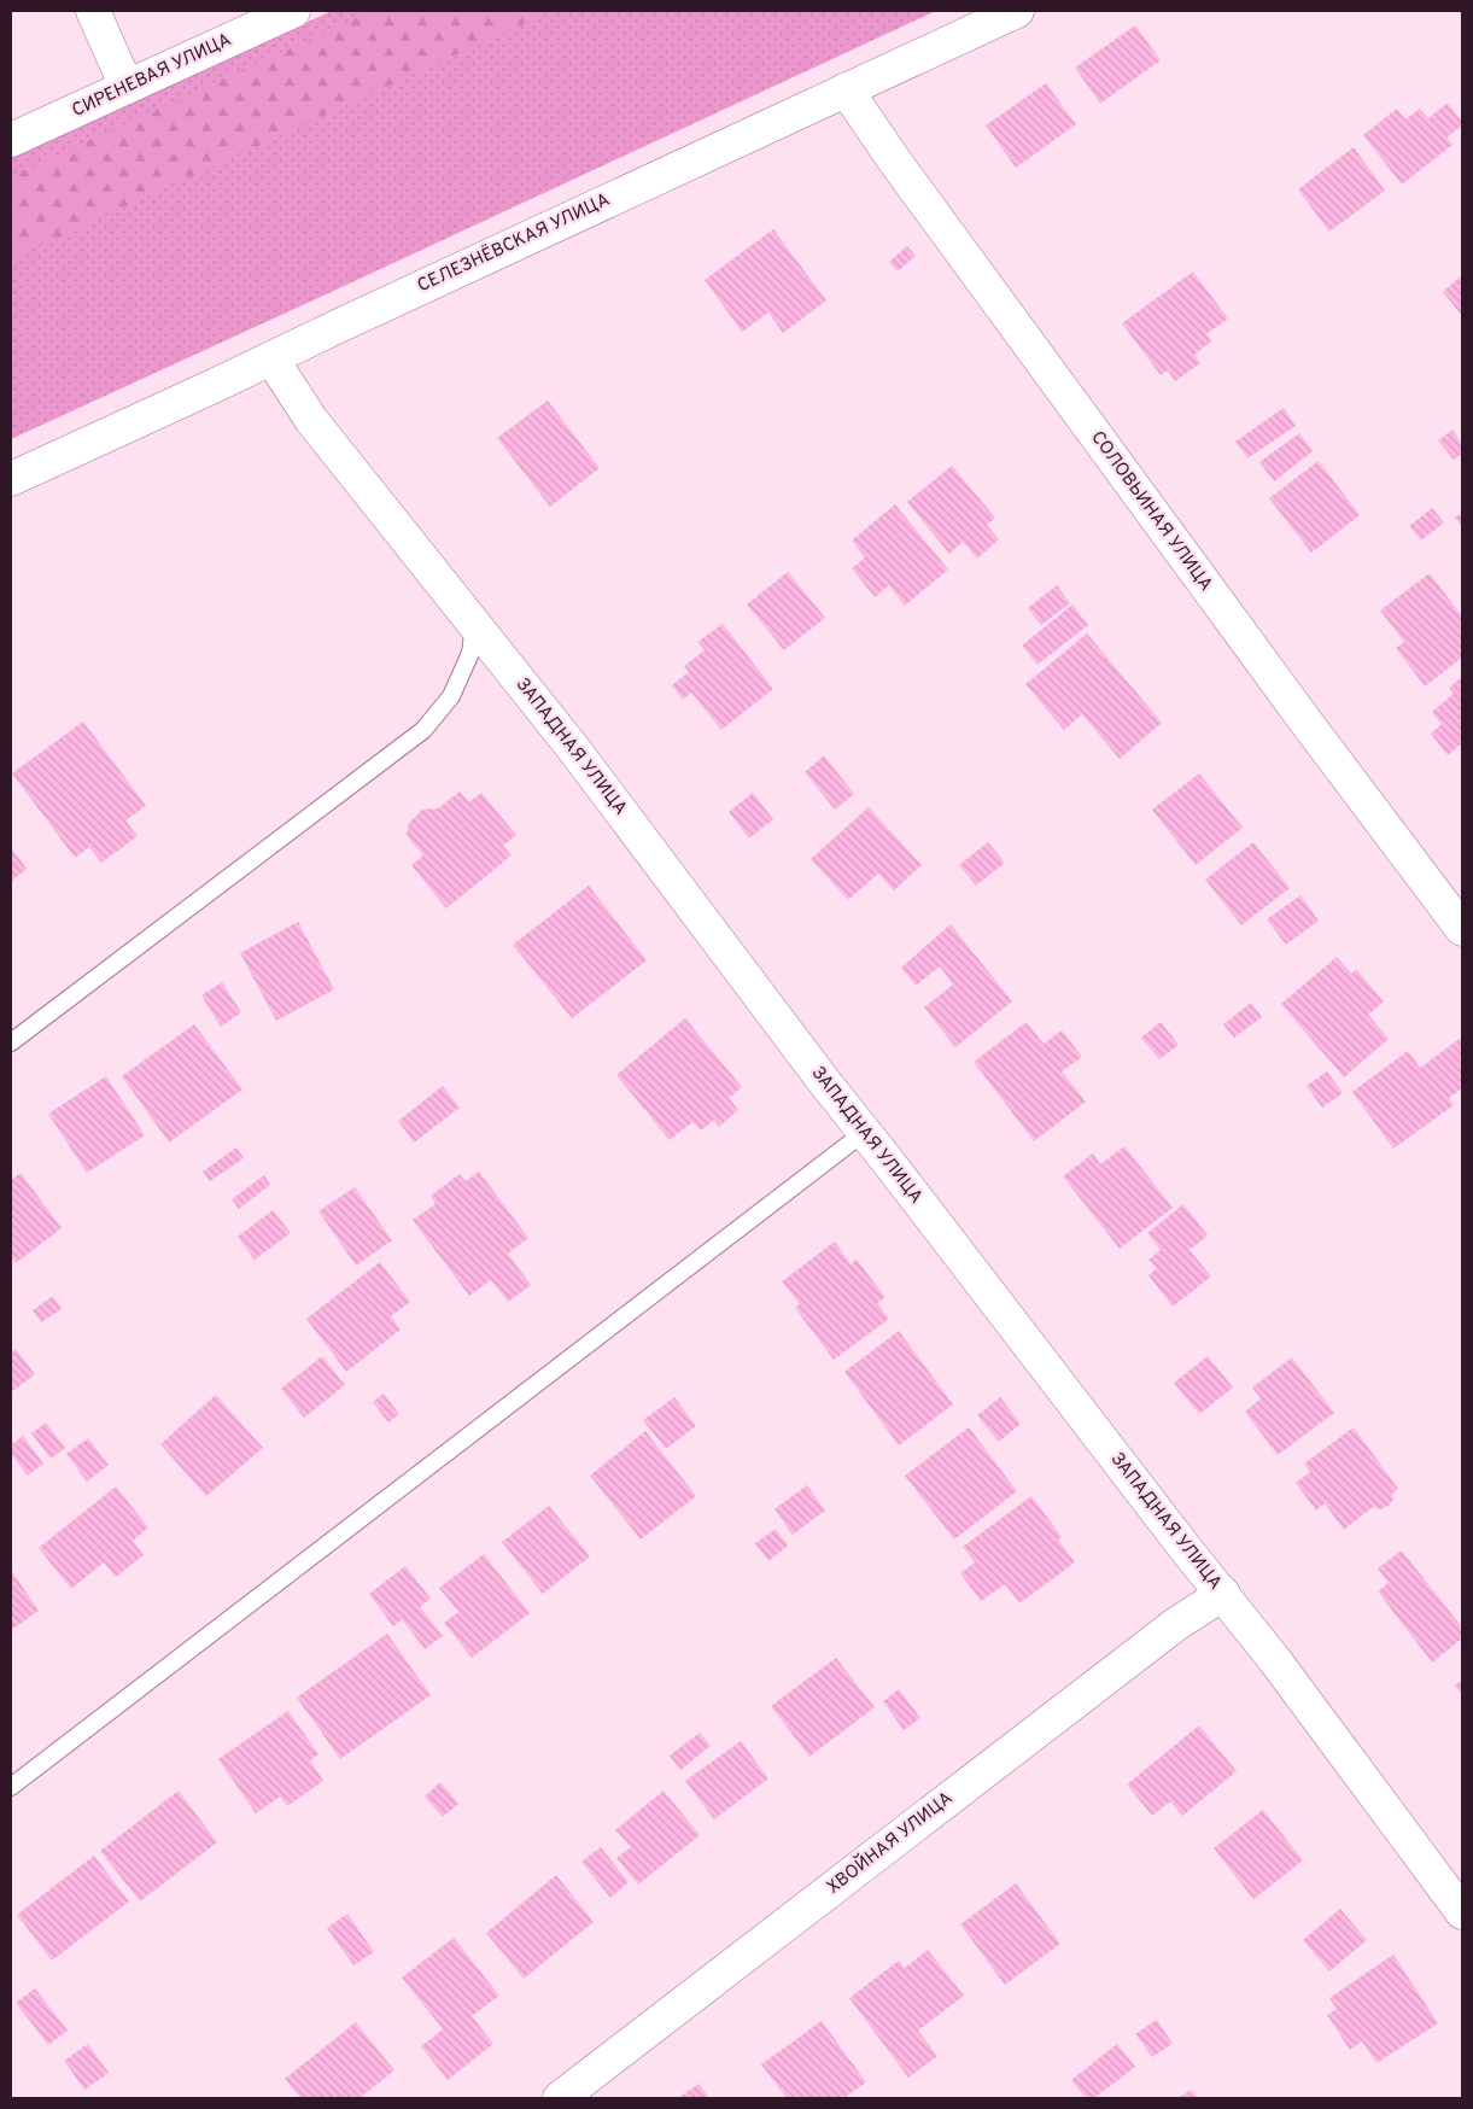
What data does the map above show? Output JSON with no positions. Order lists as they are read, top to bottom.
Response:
{
  "streets": {
    "street": [
      "СИРЕНЕВАЯ УЛИЦА",
      "СЕЛЕЗНЁВСКАЯ УЛИЦА",
      "СОЛОВЬИНАЯ УЛИЦА",
      "ЗАПАДНАЯ УЛИЦА",
      "ХВОЙНАЯ УЛИЦА"
    ]
  },
  "crossings": [
    ["СЕЛЕЗНЁВСКАЯ УЛИЦА", "СОЛОВЬИНАЯ УЛИЦА"],
    ["СЕЛЕЗНЁВСКАЯ УЛИЦА", "ЗАПАДНАЯ УЛИЦА"],
    ["ЗАПАДНАЯ УЛИЦА", "ХВОЙНАЯ УЛИЦА"]
  ]
}
